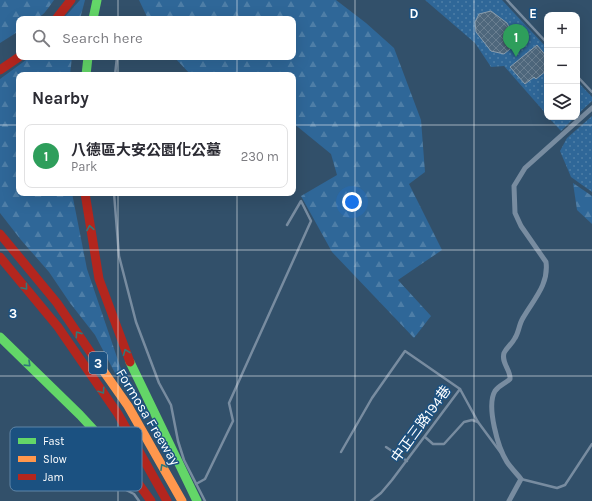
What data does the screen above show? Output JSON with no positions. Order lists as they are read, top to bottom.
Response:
{
  "streets": {
    "highway": ["3", "Formosa Freeway"],
    "lane": ["中正三路194巷"]
  },
  "legend": ["Fast", "Slow", "Jam"],
  "page": {
    "map_buttons": ["+", "−"],
    "search": "Search here",
    "pins": "1",
    "heading": "Nearby",
    "list": [
      {
        "mark": "1",
        "name": "八德區大安公園化公墓",
        "note": "Park",
        "value": "230 m"
      }
    ]
  },
  "grid": {
    "columns": ["D", "E"],
    "rows": ["3"]
  }
}
